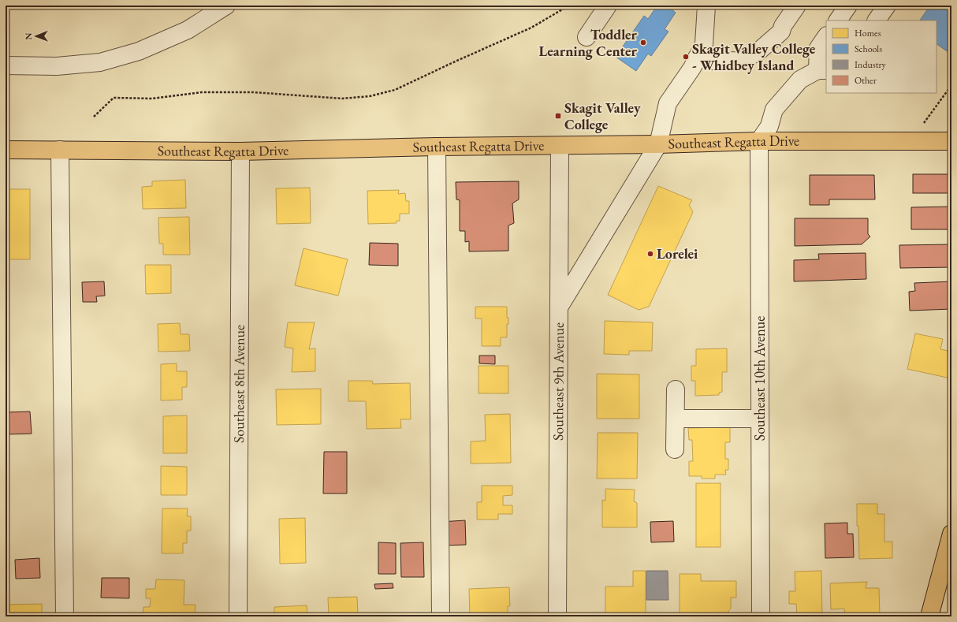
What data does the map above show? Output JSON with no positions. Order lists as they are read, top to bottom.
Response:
{
  "streets": {
    "main road": ["Southeast Regatta Drive"],
    "street": ["Southeast 10th Avenue", "Southeast 9th Avenue", "Southeast 8th Avenue"]
  },
  "crossings": [
    ["Southeast Regatta Drive", "Southeast 10th Avenue"],
    ["Southeast Regatta Drive", "Southeast 9th Avenue"],
    ["Southeast Regatta Drive", "Southeast 8th Avenue"]
  ],
  "places": {
    "other": ["Toddler Learning Center", "Skagit Valley College - Whidbey Island", "Lorelei"],
    "transit": ["Skagit Valley College"]
  },
  "legend": [
    "Homes",
    "Schools",
    "Industry",
    "Other"
  ],
  "north": "left"
}
